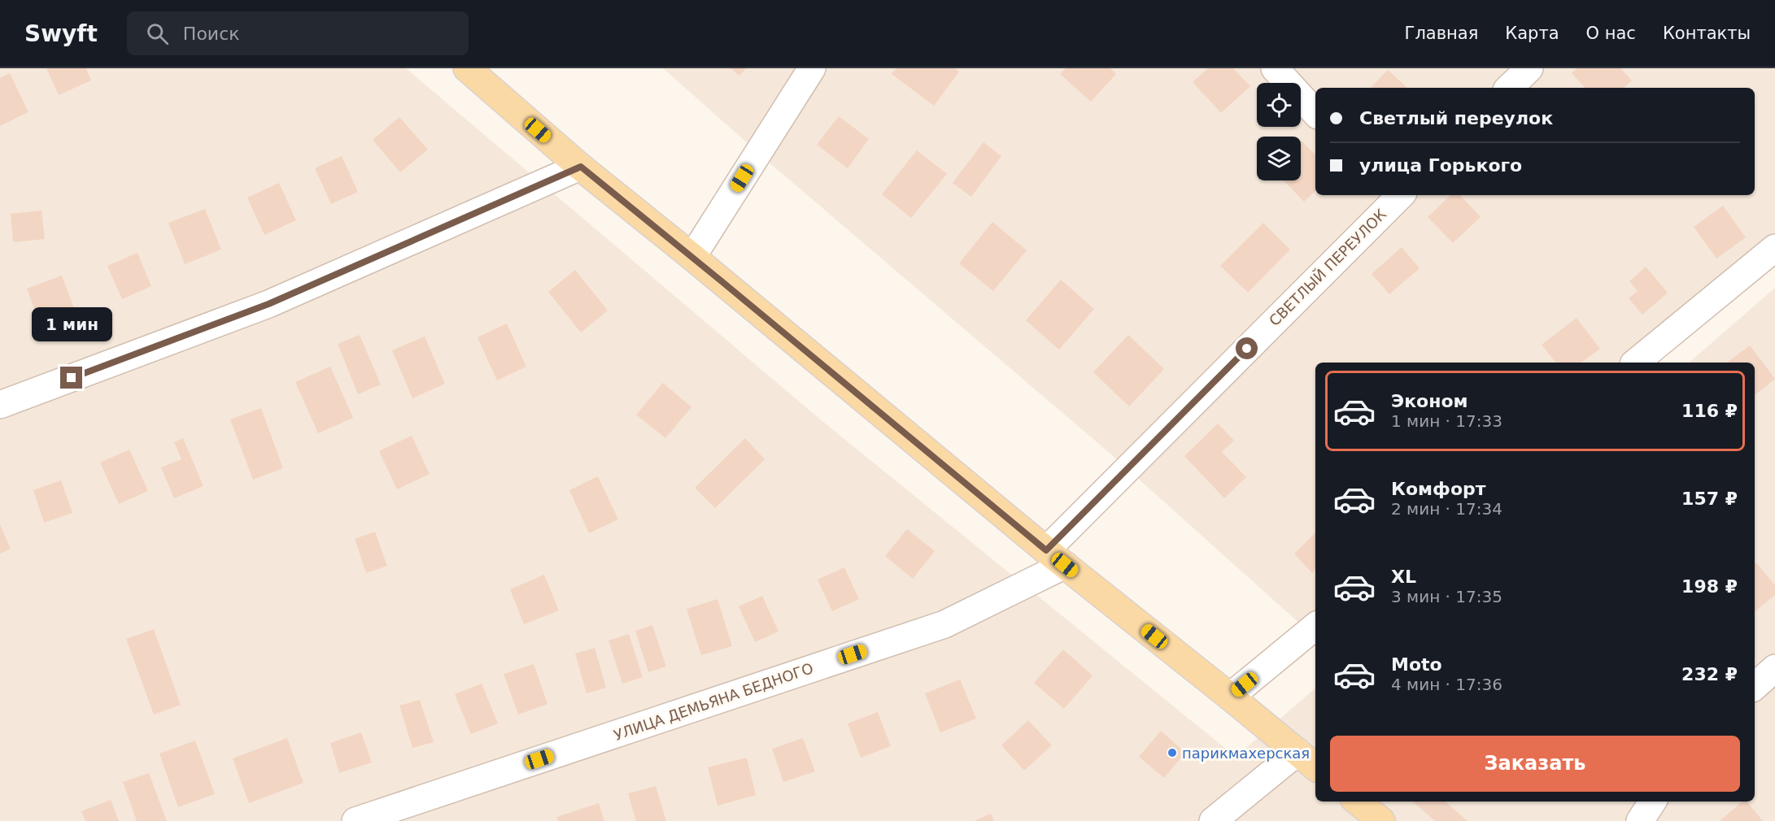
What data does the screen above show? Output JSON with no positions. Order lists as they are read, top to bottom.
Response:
{
  "streets": {
    "street": ["СВЕТЛЫЙ ПЕРЕУЛОК", "УЛИЦА ДЕМЬЯНА БЕДНОГО"]
  },
  "crossings": [
    ["СВЕТЛЫЙ ПЕРЕУЛОК", "УЛИЦА ДЕМЬЯНА БЕДНОГО"]
  ],
  "places": ["парикмахерская"],
  "page": {
    "header": "Swyft",
    "search": "Поиск",
    "nav": [
      "Главная",
      "Карта",
      "О нас",
      "Контакты"
    ],
    "banner": ["Светлый переулок", "улица Горького"],
    "bubble": "1 мин",
    "list": [
      {
        "name": "Эконом",
        "note": "1 мин · 17:33",
        "value": "116 ₽"
      },
      {
        "name": "Комфорт",
        "note": "2 мин · 17:34",
        "value": "157 ₽"
      },
      {
        "name": "XL",
        "note": "3 мин · 17:35",
        "value": "198 ₽"
      },
      {
        "name": "Moto",
        "note": "4 мин · 17:36",
        "value": "232 ₽"
      }
    ],
    "buttons": "Заказать"
  }
}
